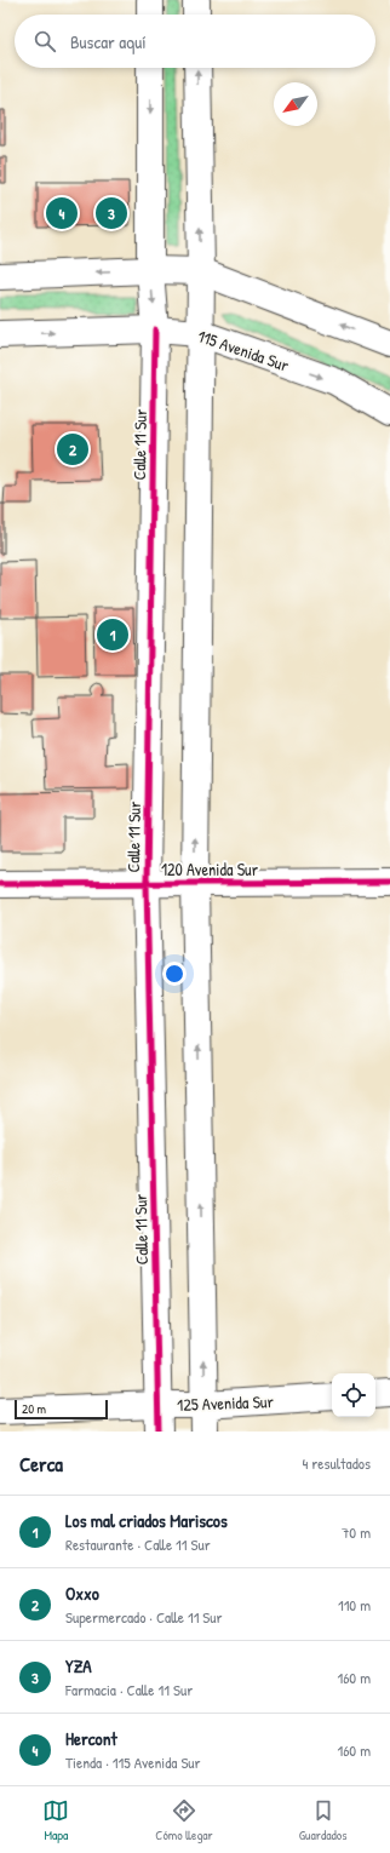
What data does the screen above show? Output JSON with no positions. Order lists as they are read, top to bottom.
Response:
{
  "streets": {
    "street": [
      "115 Avenida Sur",
      "Calle 11 Sur",
      "120 Avenida Sur",
      "125 Avenida Sur"
    ]
  },
  "crossings": [
    ["115 Avenida Sur", "Calle 11 Sur"],
    ["Calle 11 Sur", "120 Avenida Sur"],
    ["Calle 11 Sur", "125 Avenida Sur"]
  ],
  "scale_bar": "20 m",
  "north": "bottom left",
  "page": {
    "search": "Buscar aquí",
    "pins": [
      "3",
      "4",
      "2",
      "1"
    ],
    "scale": "20 m",
    "heading": ["Cerca", "4 resultados"],
    "list": [
      {
        "mark": "1",
        "name": "Los mal criados Mariscos",
        "note": "Restaurante · Calle 11 Sur",
        "value": "70 m"
      },
      {
        "mark": "2",
        "name": "Oxxo",
        "note": "Supermercado · Calle 11 Sur",
        "value": "110 m"
      },
      {
        "mark": "3",
        "name": "YZA",
        "note": "Farmacia · Calle 11 Sur",
        "value": "160 m"
      },
      {
        "mark": "4",
        "name": "Hercont",
        "note": "Tienda · 115 Avenida Sur",
        "value": "160 m"
      }
    ],
    "nav": ["Mapa", "Cómo llegar", "Guardados"]
  }
}
